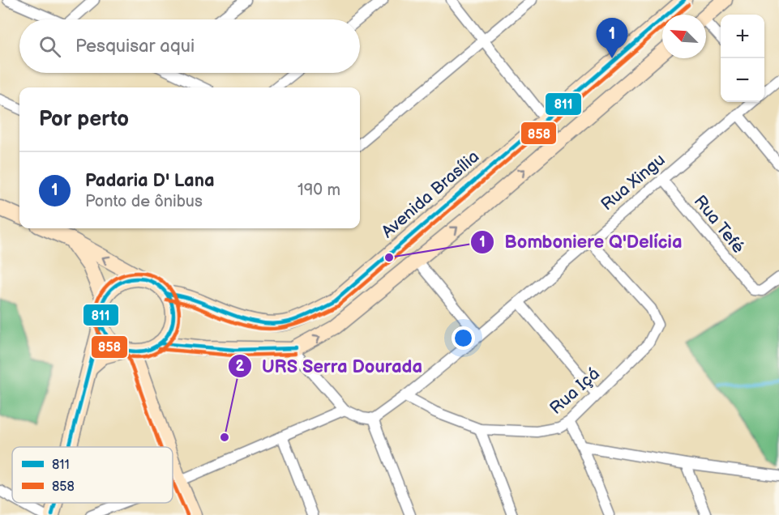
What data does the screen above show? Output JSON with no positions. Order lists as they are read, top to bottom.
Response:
{
  "streets": {
    "street": [
      "Rua Xingu",
      "Avenida Brasília",
      "Rua Tefé",
      "Rua Içá"
    ]
  },
  "crossings": [
    ["Rua Xingu", "Rua Tefé"],
    ["Rua Xingu", "Rua Içá"]
  ],
  "places": ["Bomboniere Q'Delícia", "URS Serra Dourada"],
  "lines": ["transit line 811", "transit line 858"],
  "legend": ["811", "858"],
  "north": "top left",
  "page": {
    "map_buttons": ["+", "−"],
    "pins": "1",
    "search": "Pesquisar aqui",
    "heading": "Por perto",
    "list": [
      {
        "mark": "1",
        "name": "Padaria D' Lana",
        "note": "Ponto de ônibus",
        "value": "190 m"
      }
    ]
  }
}
